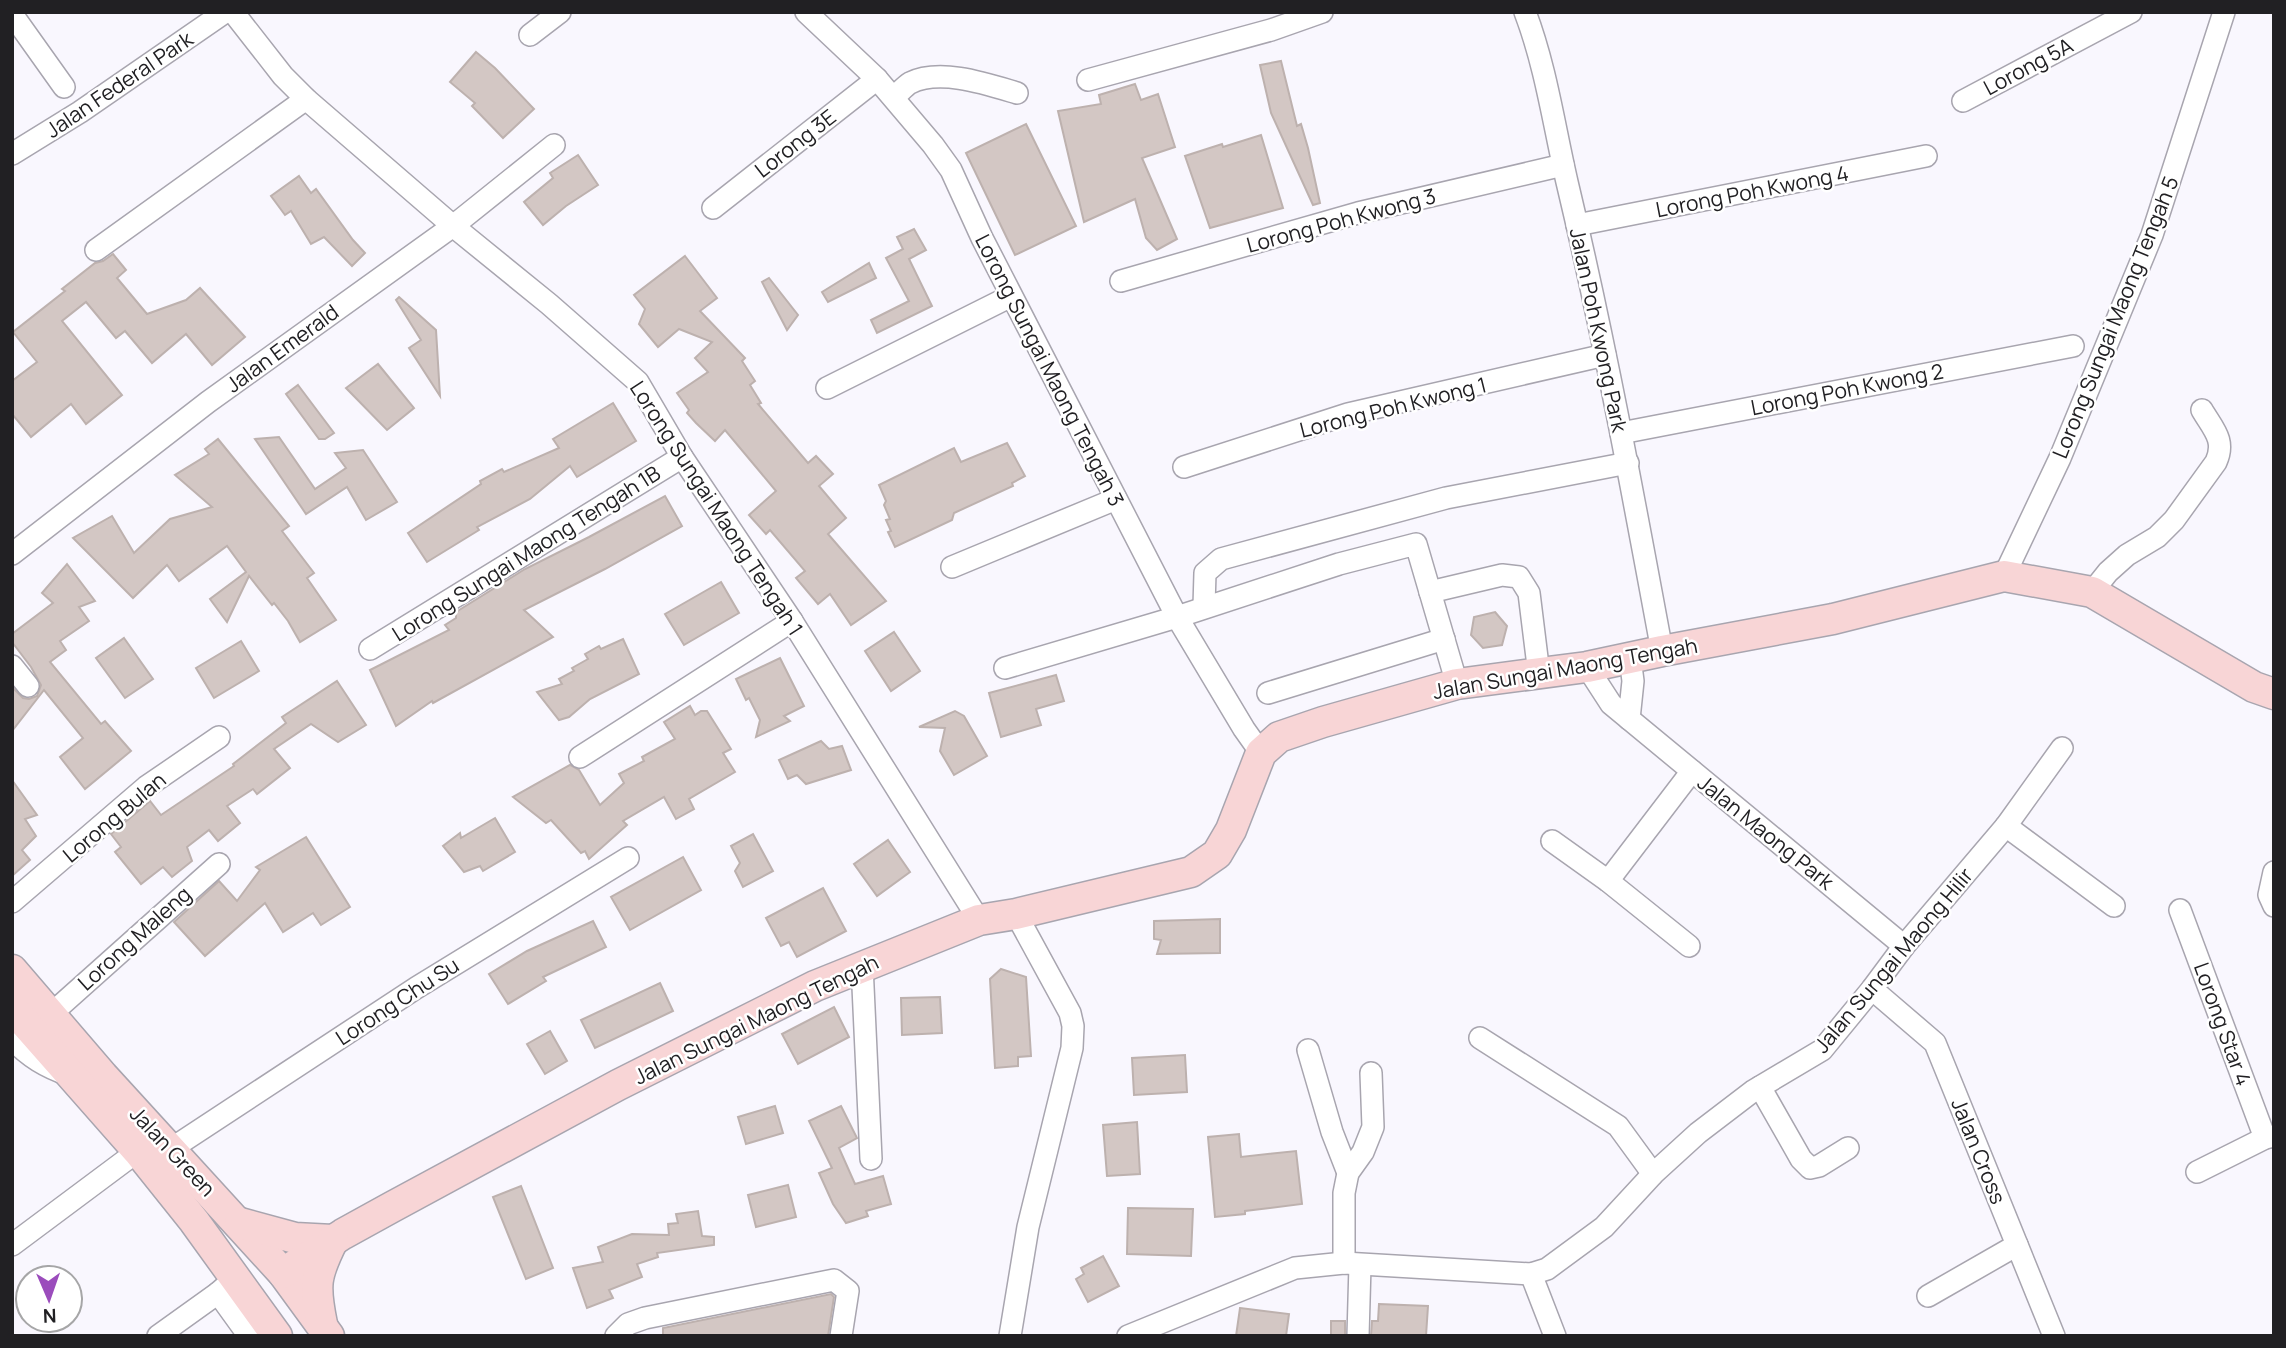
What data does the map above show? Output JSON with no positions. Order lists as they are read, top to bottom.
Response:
{
  "streets": {
    "street": [
      "Lorong 5A",
      "Jalan Federal Park",
      "Lorong 3E",
      "Lorong Poh Kwong 4",
      "Lorong Poh Kwong 3",
      "Lorong Sungai Maong Tengah 5",
      "Jalan Poh Kwong Park",
      "Jalan Emerald",
      "Lorong Sungai Maong Tengah 3",
      "Lorong Poh Kwong 2",
      "Lorong Poh Kwong 1",
      "Lorong Sungai Maong Tengah 1",
      "Lorong Sungai Maong Tengah 1B",
      "Jalan Sungai Maong Tengah",
      "Lorong Bulan",
      "Jalan Maong Park",
      "Lorong Maleng",
      "Jalan Sungai Maong Hilir",
      "Lorong Chu Su",
      "Lorong Star 4",
      "Jalan Green",
      "Jalan Cross"
    ]
  },
  "crossings": [
    ["Lorong 3E", "Lorong Sungai Maong Tengah 3"],
    ["Lorong Poh Kwong 4", "Jalan Poh Kwong Park"],
    ["Lorong Poh Kwong 3", "Jalan Poh Kwong Park"],
    ["Lorong Sungai Maong Tengah 5", "Jalan Sungai Maong Tengah"],
    ["Jalan Poh Kwong Park", "Lorong Poh Kwong 2"],
    ["Jalan Poh Kwong Park", "Lorong Poh Kwong 1"],
    ["Jalan Poh Kwong Park", "Jalan Sungai Maong Tengah"],
    ["Jalan Emerald", "Lorong Sungai Maong Tengah 1"],
    ["Lorong Sungai Maong Tengah 3", "Jalan Sungai Maong Tengah"],
    ["Lorong Sungai Maong Tengah 1", "Lorong Sungai Maong Tengah 1B"],
    ["Lorong Sungai Maong Tengah 1", "Jalan Sungai Maong Tengah"],
    ["Jalan Sungai Maong Tengah", "Jalan Maong Park"],
    ["Jalan Sungai Maong Tengah", "Jalan Green"],
    ["Jalan Maong Park", "Jalan Sungai Maong Hilir"],
    ["Lorong Maleng", "Jalan Green"],
    ["Jalan Sungai Maong Hilir", "Jalan Cross"],
    ["Lorong Chu Su", "Jalan Green"]
  ],
  "north": "bottom"
}
